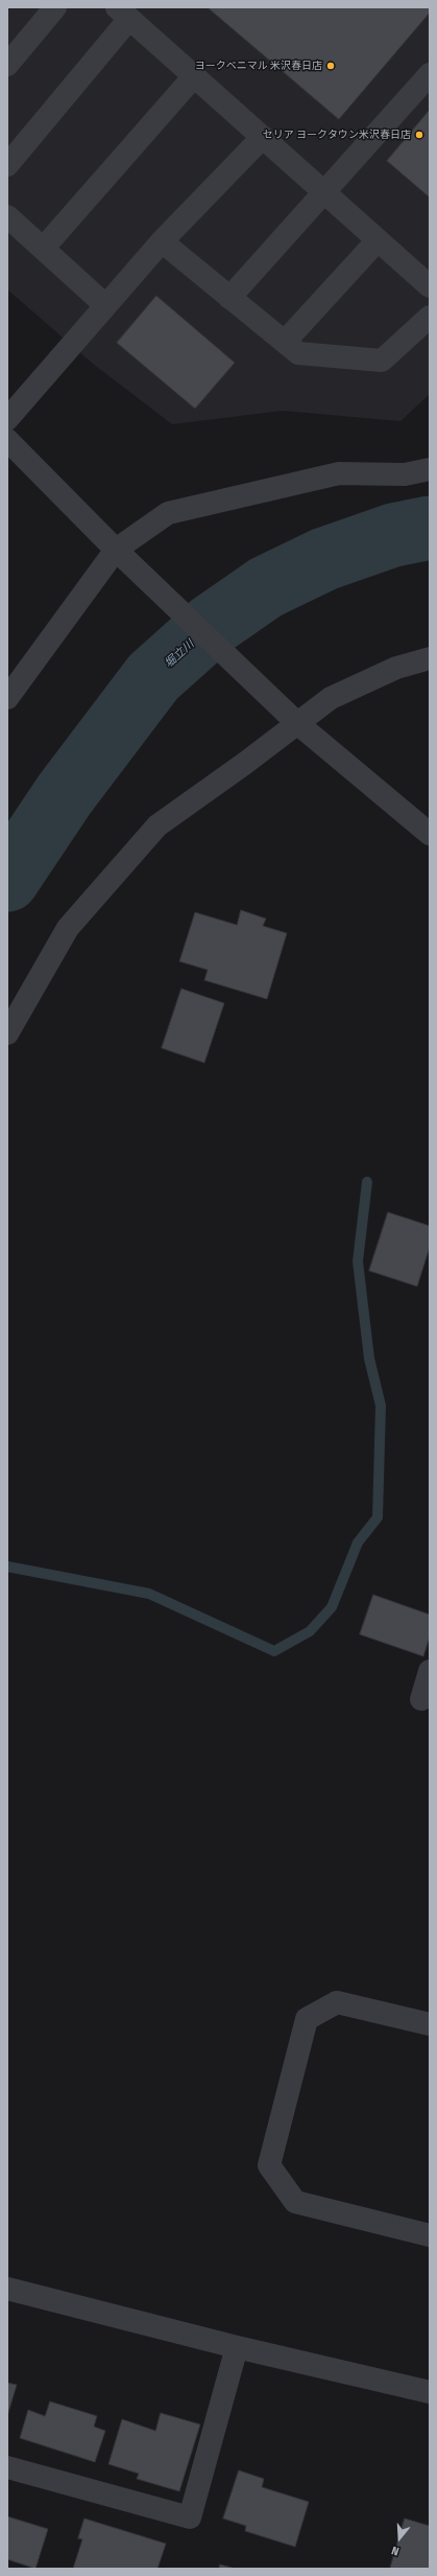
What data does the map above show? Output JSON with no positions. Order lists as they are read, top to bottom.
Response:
{
  "water": ["堀立川"],
  "places": ["ヨークベニマル 米沢春日店", "セリア ヨークタウン米沢春日店"],
  "north": "bottom"
}
